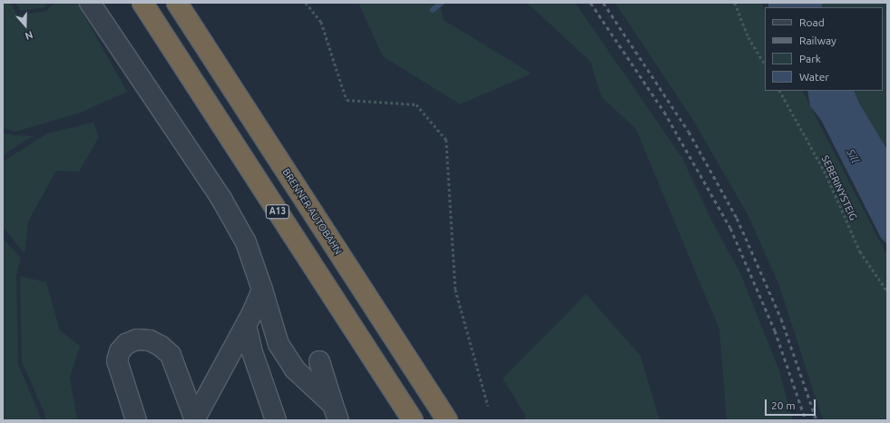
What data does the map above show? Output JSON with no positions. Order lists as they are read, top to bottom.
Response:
{
  "streets": {
    "highway": ["A13", "BRENNER AUTOBAHN"],
    "path": ["SEBERINYSTEIG"]
  },
  "water": ["Sill"],
  "legend": [
    "Road",
    "Railway",
    "Park",
    "Water"
  ],
  "scale_bar": "20 m",
  "north": "bottom"
}
